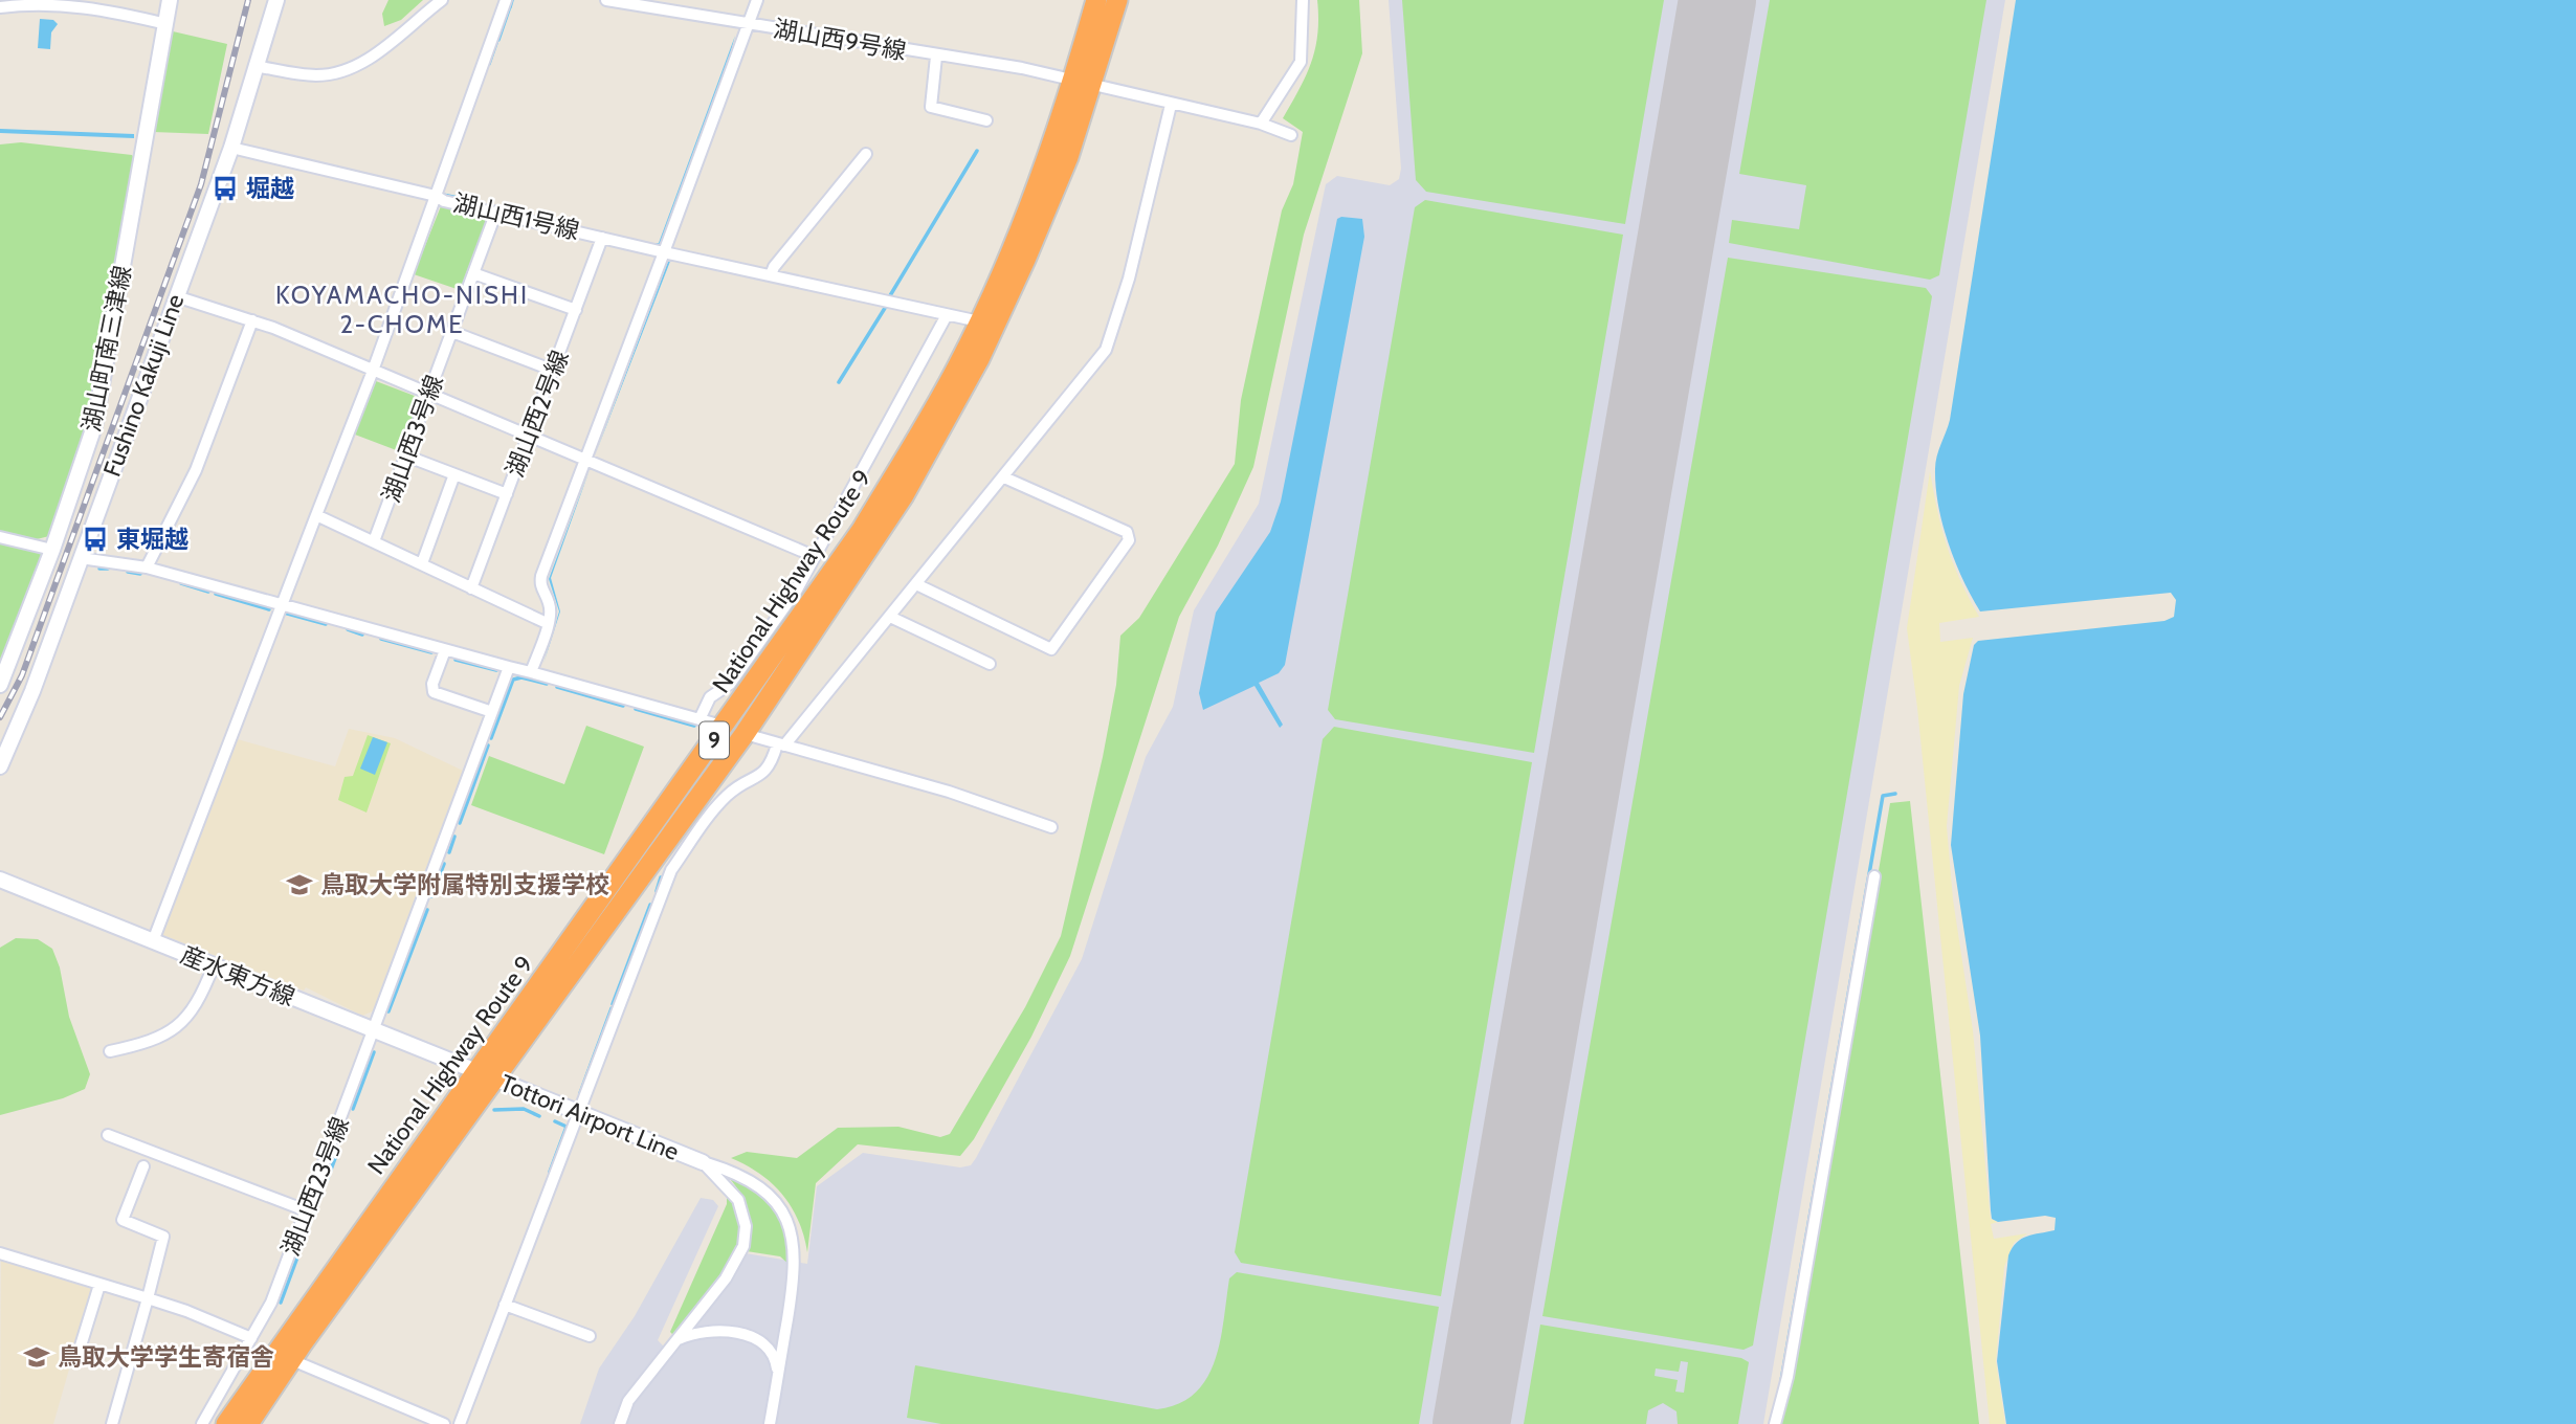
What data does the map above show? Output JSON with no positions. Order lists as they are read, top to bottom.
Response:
{
  "streets": {
    "highway": ["National Highway Route 9", "9"],
    "street": [
      "湖山西9号線",
      "湖山西1号線",
      "湖山町南三津線",
      "Fushino Kakuji Line",
      "湖山西2号線",
      "湖山西3号線",
      "産水東方線",
      "Tottori Airport Line",
      "湖山西23号線"
    ]
  },
  "crossings": [
    ["湖山西9号線", "National Highway Route 9"],
    ["湖山西1号線", "湖山西2号線"],
    ["湖山西1号線", "湖山西3号線"],
    ["湖山西1号線", "National Highway Route 9"],
    ["湖山西1号線", "産水東方線"],
    ["National Highway Route 9", "産水東方線"],
    ["National Highway Route 9", "Tottori Airport Line"],
    ["産水東方線", "Tottori Airport Line"],
    ["産水東方線", "湖山西23号線"]
  ],
  "districts": ["KOYAMACHO-NISHI 2-CHOME"],
  "places": {
    "bus stop": ["堀越", "東堀越"],
    "school or university": ["鳥取大学附属特別支援学校", "鳥取大学学生寄宿舎"]
  }
}
